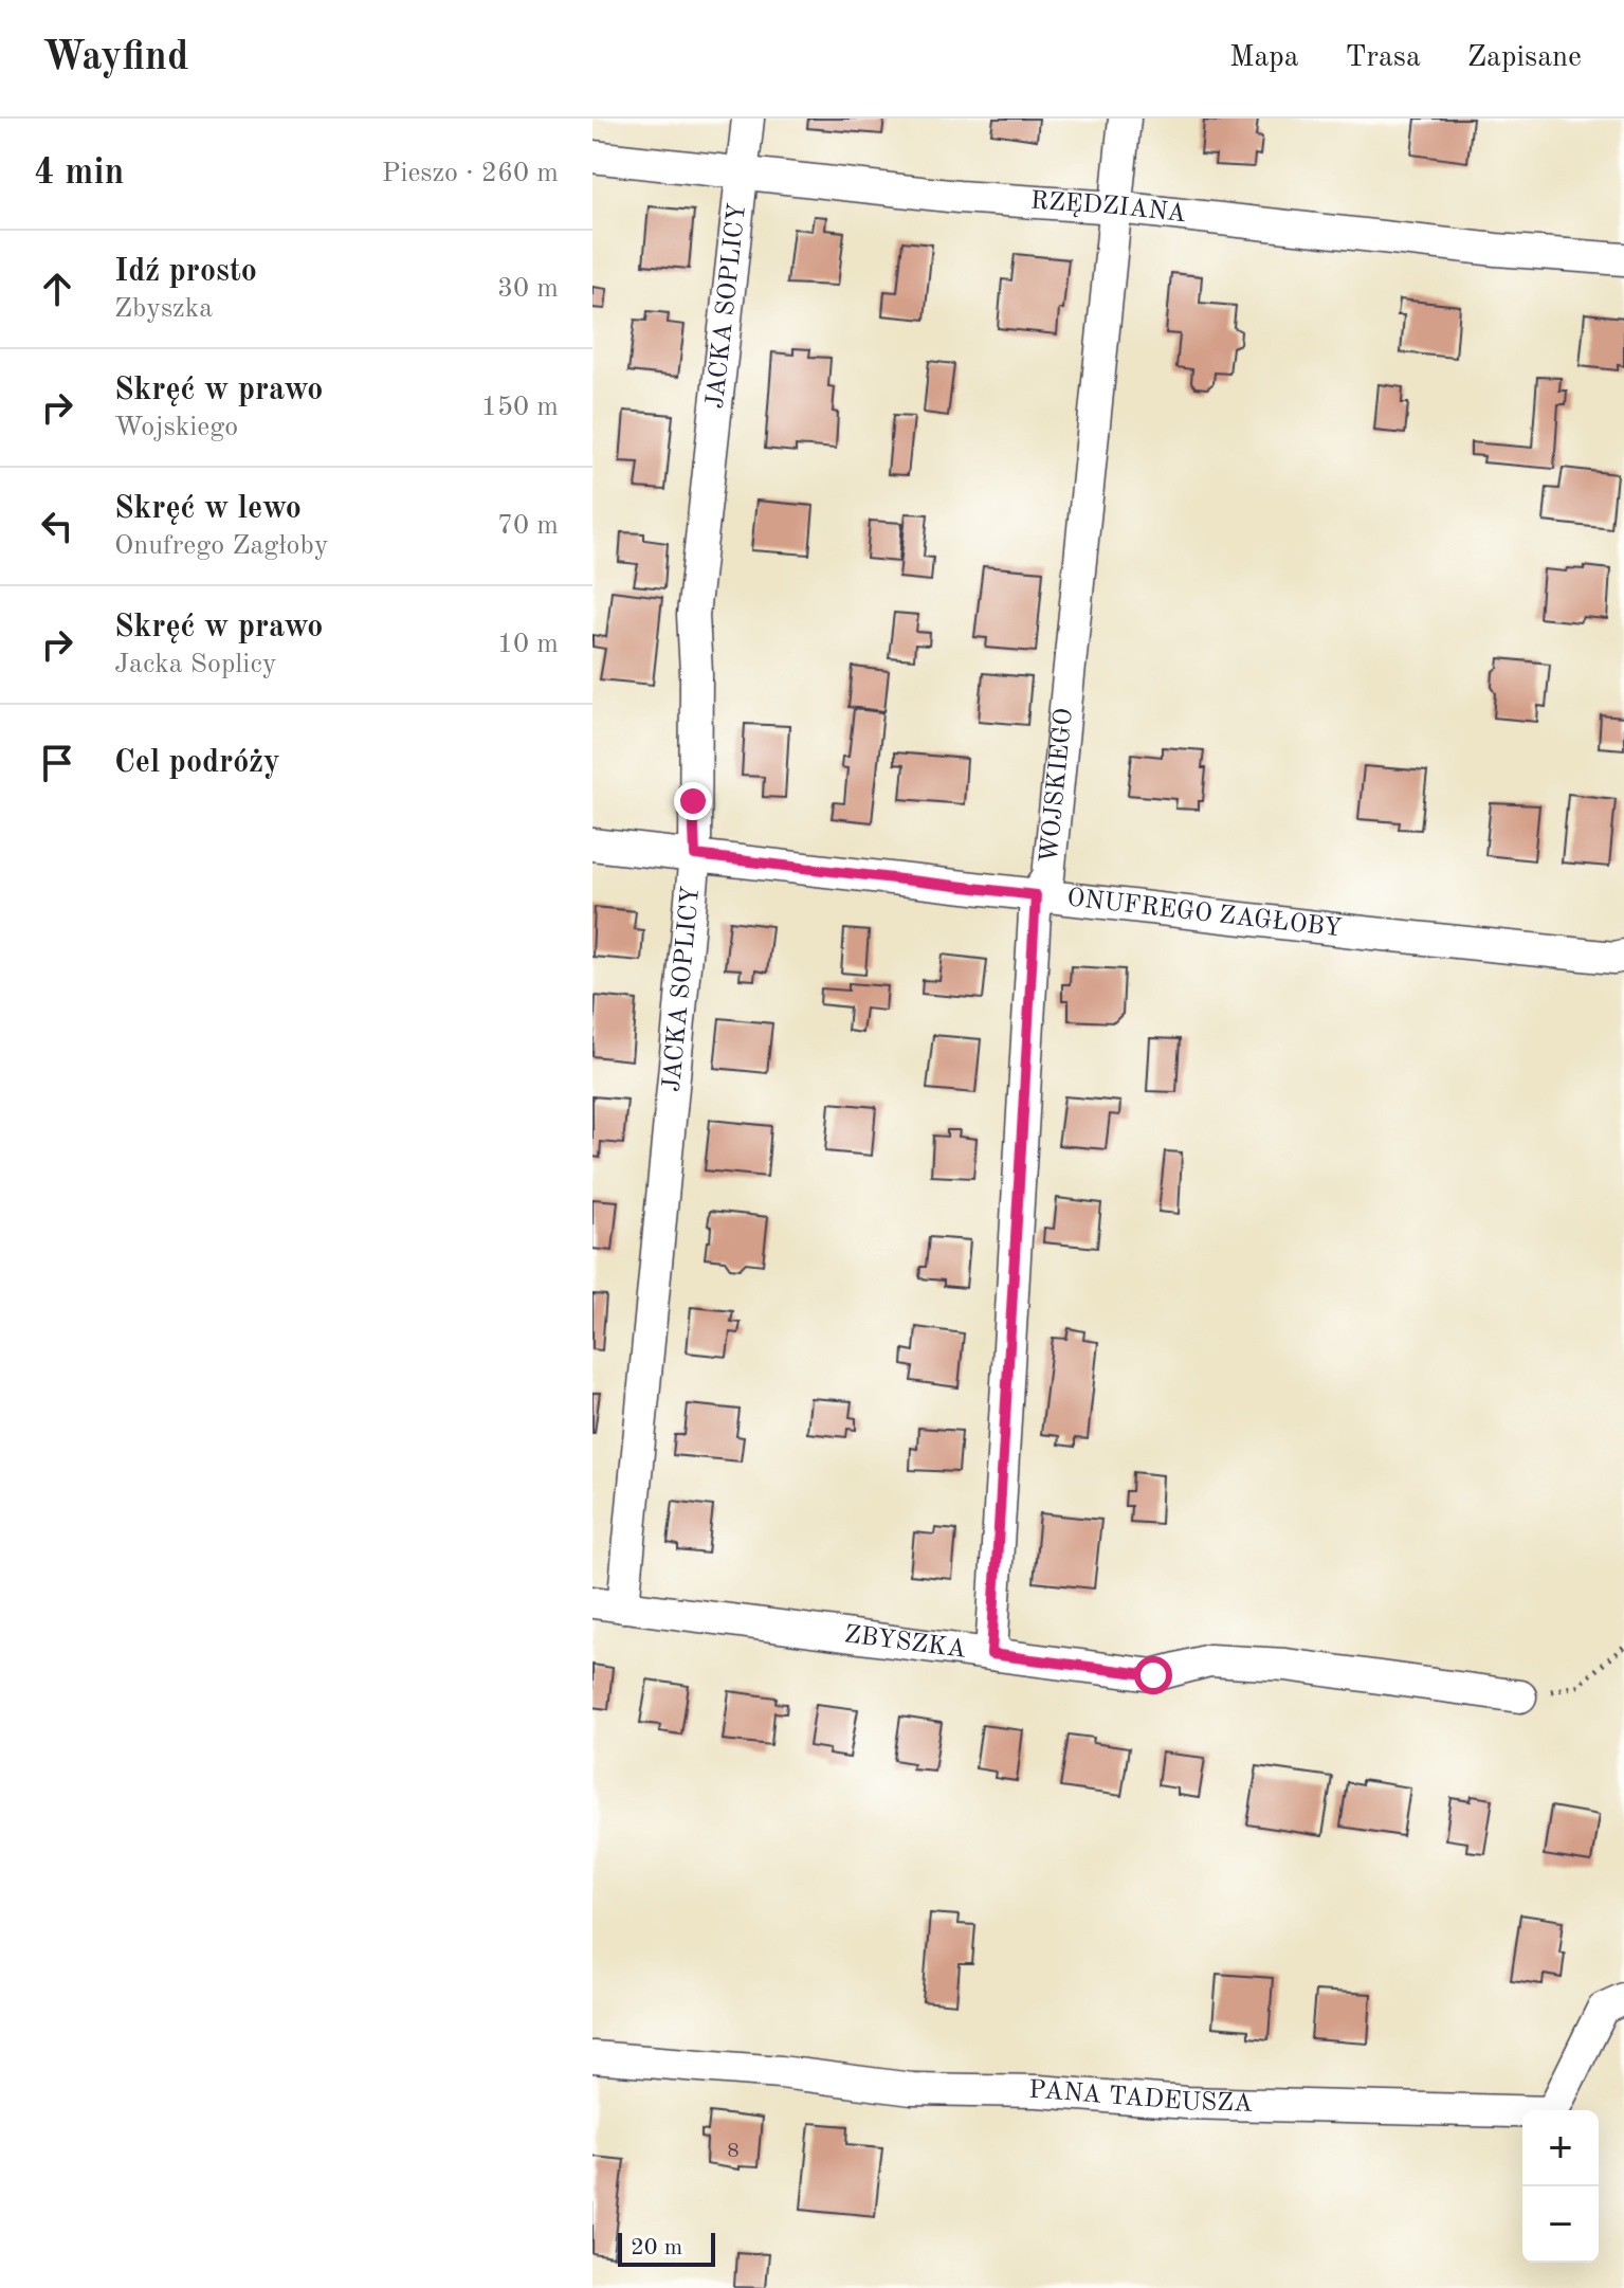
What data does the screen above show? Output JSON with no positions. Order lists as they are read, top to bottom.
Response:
{
  "streets": {
    "street": [
      "RZĘDZIANA",
      "JACKA SOPLICY",
      "WOJSKIEGO",
      "ONUFREGO ZAGŁOBY",
      "ZBYSZKA",
      "PANA TADEUSZA"
    ]
  },
  "crossings": [
    ["RZĘDZIANA", "JACKA SOPLICY"],
    ["RZĘDZIANA", "WOJSKIEGO"],
    ["JACKA SOPLICY", "ONUFREGO ZAGŁOBY"],
    ["JACKA SOPLICY", "ZBYSZKA"],
    ["WOJSKIEGO", "ONUFREGO ZAGŁOBY"],
    ["WOJSKIEGO", "ZBYSZKA"]
  ],
  "house_numbers": ["8"],
  "scale_bar": "20 m",
  "page": {
    "header": "Wayfind",
    "nav": ["Mapa", "Trasa", "Zapisane"],
    "heading": ["4 min", "Pieszo · 260 m"],
    "list": [
      ["Idź prosto", "Zbyszka", "30 m"],
      ["Skręć w prawo", "Wojskiego", "150 m"],
      ["Skręć w lewo", "Onufrego Zagłoby", "70 m"],
      ["Skręć w prawo", "Jacka Soplicy", "10 m"],
      "Cel podróży"
    ],
    "map_buttons": ["+", "−"],
    "scale": "20 m"
  }
}
